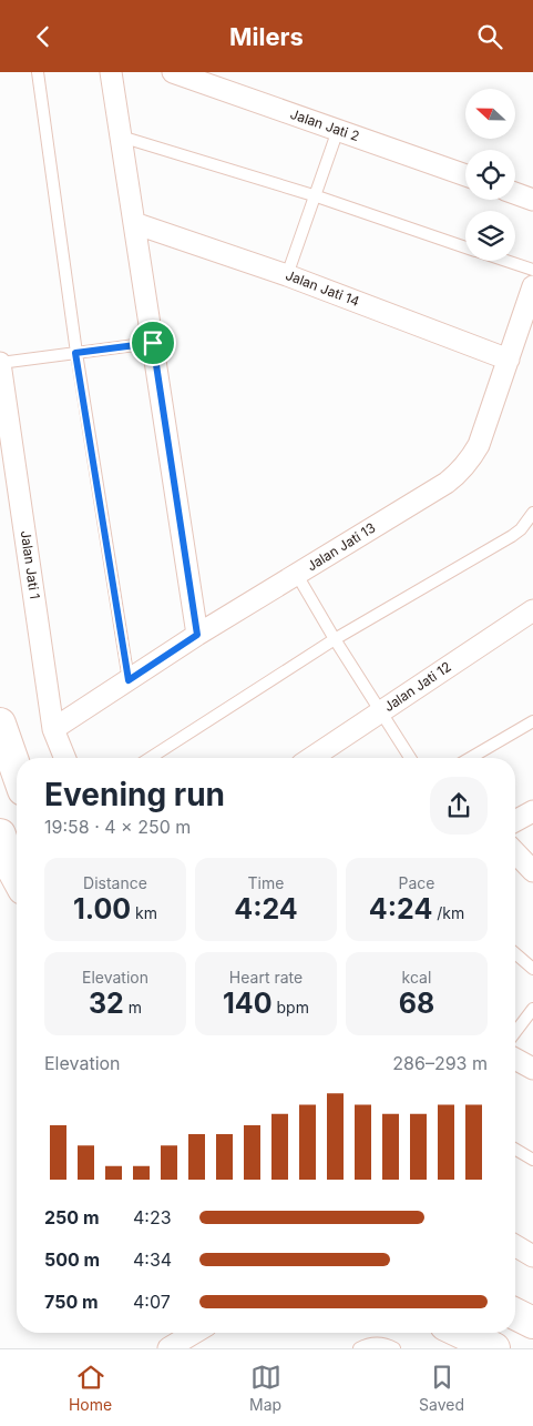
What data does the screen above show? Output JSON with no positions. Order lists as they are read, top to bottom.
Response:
{
  "streets": {
    "street": [
      "Jalan Jati 2",
      "Jalan Jati 14",
      "Jalan Jati 13",
      "Jalan Jati 1",
      "Jalan Jati 12"
    ]
  },
  "crossings": [
    ["Jalan Jati 14", "Jalan Jati 13"],
    ["Jalan Jati 13", "Jalan Jati 1"]
  ],
  "north": "left",
  "page": {
    "header": "Milers",
    "heading": ["Evening run", "19:58 · 4 × 250 m"],
    "stats": [
      ["Distance", "1.00 km"],
      ["Time", "4:24"],
      ["Pace", "4:24 /km"],
      ["Elevation", "32 m"],
      ["Heart rate", "140 bpm"],
      ["kcal", "68"]
    ],
    "chart": ["Elevation", "286–293 m"],
    "list": [
      {
        "name": "250 m",
        "note": "4:23"
      },
      {
        "name": "500 m",
        "note": "4:34"
      },
      {
        "name": "750 m",
        "note": "4:07"
      }
    ],
    "tabs": ["Home", "Map", "Saved"]
  }
}
